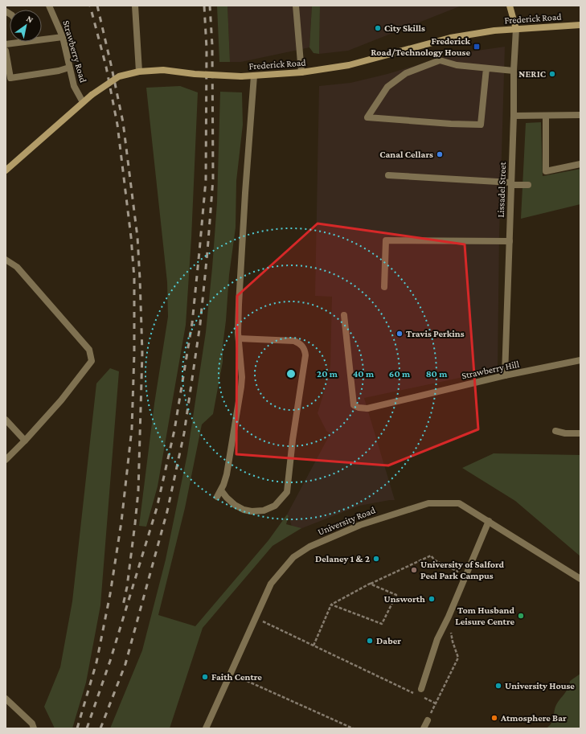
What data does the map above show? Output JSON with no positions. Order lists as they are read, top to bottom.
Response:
{
  "streets": {
    "main road": ["Frederick Road", "Lissadel Street"],
    "street": ["Strawberry Road", "Strawberry Hill", "University Road"]
  },
  "crossings": [
    ["Frederick Road", "Strawberry Road"],
    ["Frederick Road", "Lissadel Street"],
    ["Lissadel Street", "Strawberry Hill"]
  ],
  "places": {
    "other": [
      "City Skills",
      "NERIC",
      "Canal Cellars",
      "Travis Perkins",
      "Delaney 1 & 2",
      "University of Salford Peel Park Campus",
      "Unsworth",
      "Tom Husband Leisure Centre",
      "Daber",
      "Faith Centre",
      "University House",
      "Atmosphere Bar"
    ],
    "transit": ["Frederick Road/Technology House"]
  },
  "north": "top right",
  "rings": [
    "20 m",
    "40 m",
    "60 m",
    "80 m"
  ]
}
